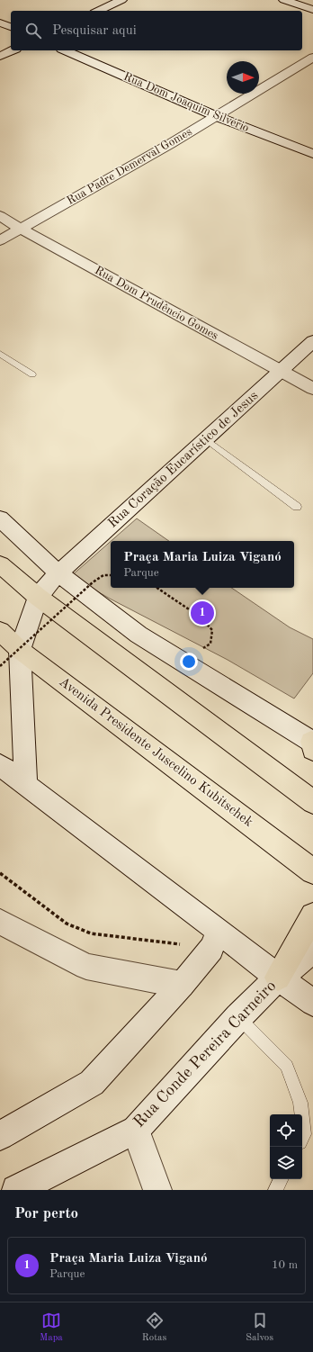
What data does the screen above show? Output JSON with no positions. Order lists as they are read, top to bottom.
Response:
{
  "streets": {
    "highway": ["Avenida Presidente Juscelino Kubitschek"],
    "street": [
      "Rua Dom Joaquim Silvério",
      "Rua Padre Demerval Gomes",
      "Rua Dom Prudêncio Gomes",
      "Rua Coração Eucarístico de Jesus",
      "Rua Conde Pereira Carneiro"
    ]
  },
  "crossings": [
    ["Rua Dom Joaquim Silvério", "Rua Padre Demerval Gomes"],
    ["Rua Padre Demerval Gomes", "Rua Dom Prudêncio Gomes"],
    ["Rua Dom Prudêncio Gomes", "Rua Coração Eucarístico de Jesus"],
    ["Rua Coração Eucarístico de Jesus", "Avenida Presidente Juscelino Kubitschek"]
  ],
  "north": "right",
  "page": {
    "search": "Pesquisar aqui",
    "popup": ["Praça Maria Luiza Viganó", "Parque"],
    "pins": "1",
    "heading": "Por perto",
    "list": [
      {
        "mark": "1",
        "name": "Praça Maria Luiza Viganó",
        "note": "Parque",
        "value": "10 m"
      }
    ],
    "nav": ["Mapa", "Rotas", "Salvos"]
  }
}
